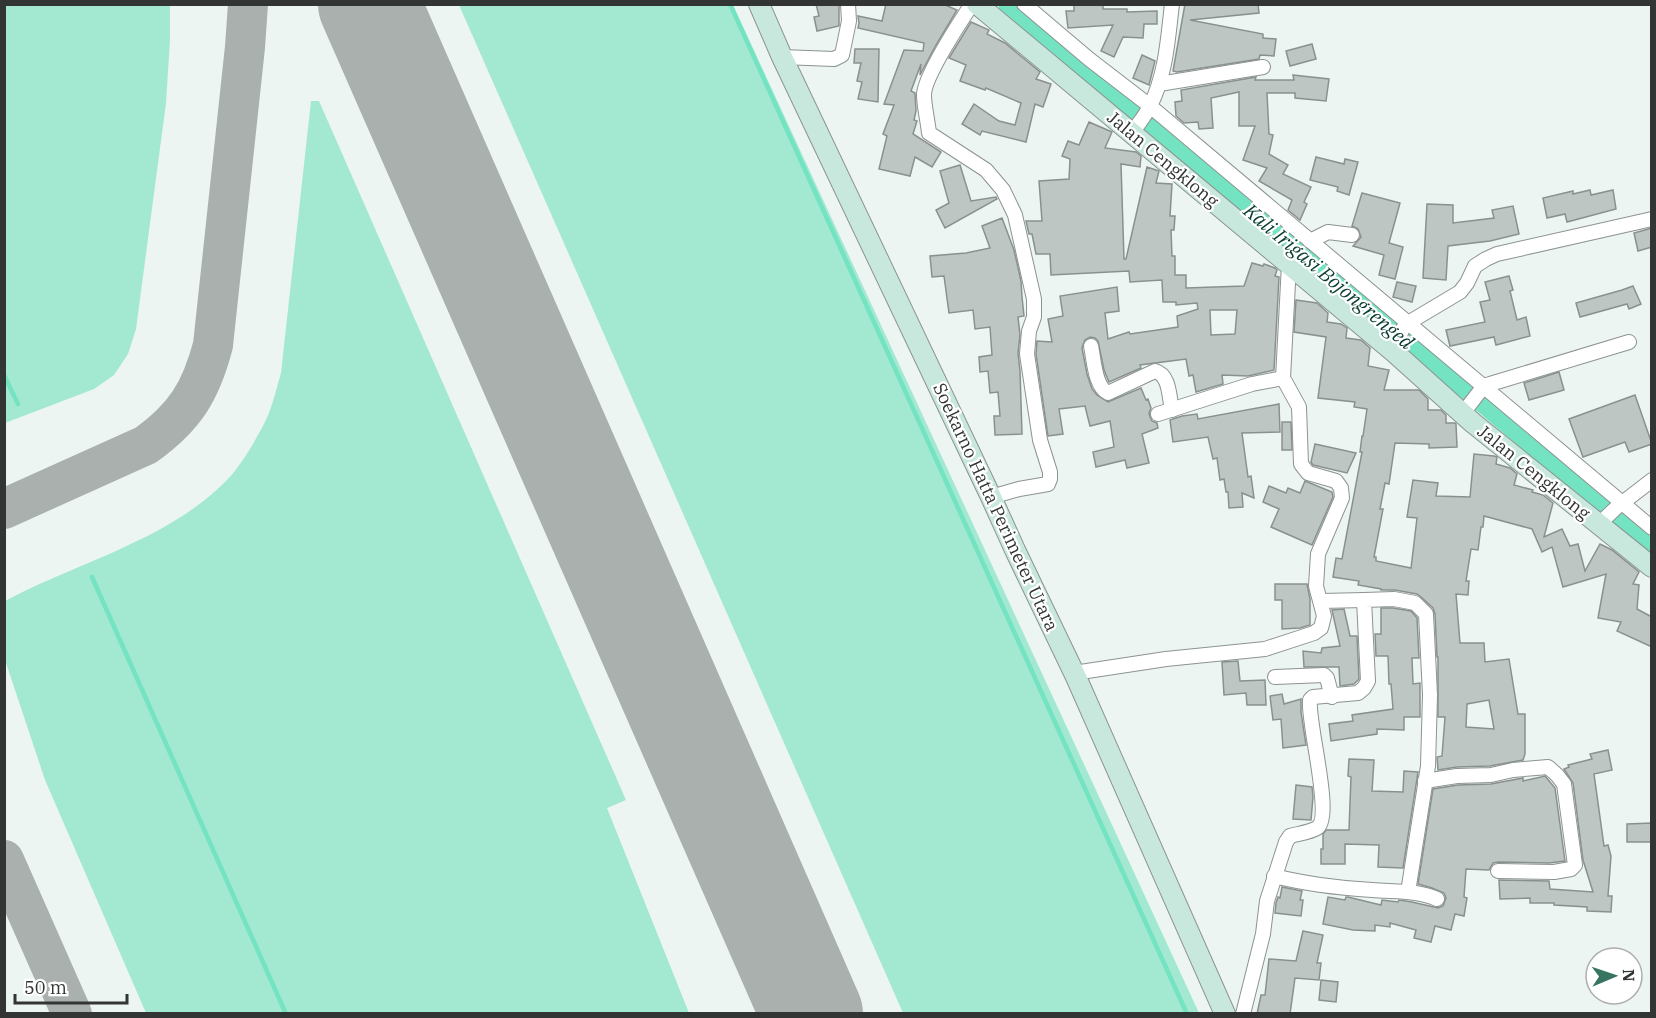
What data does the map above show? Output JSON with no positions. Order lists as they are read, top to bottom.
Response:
{
  "streets": {
    "main road": ["Jalan Cengklong", "Soekarno Hatta Perimeter Utara"]
  },
  "water": ["Kali Irigasi Bojongrenged"],
  "scale_bar": "50 m",
  "north": "right"
}
